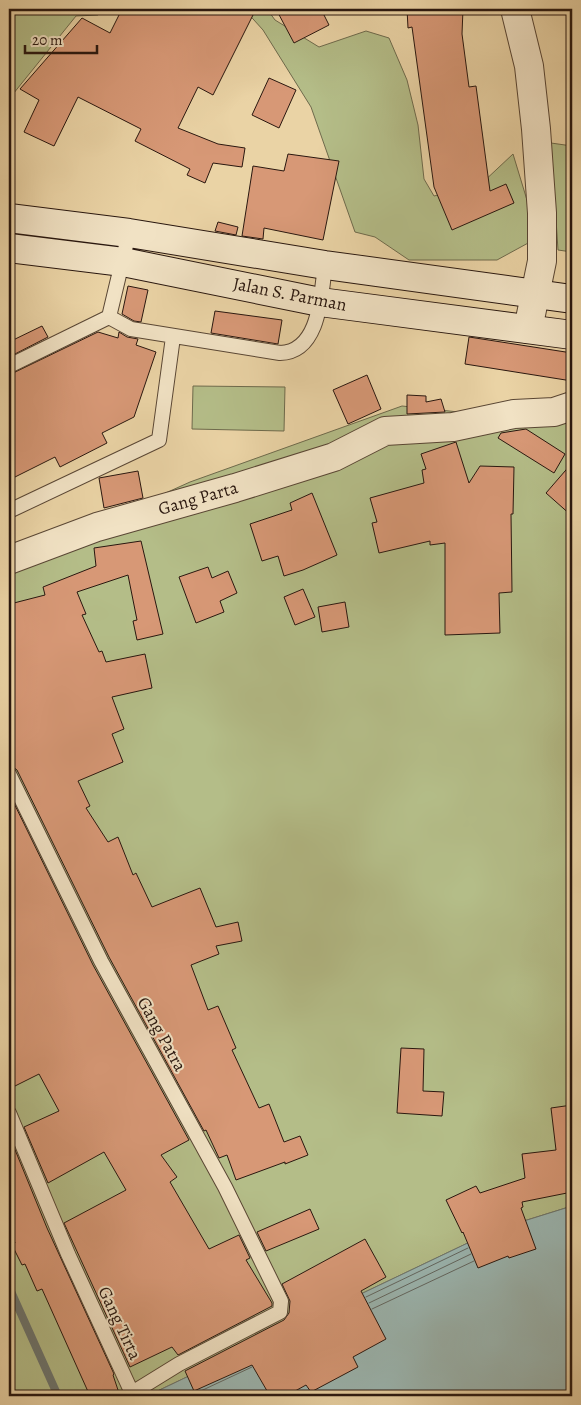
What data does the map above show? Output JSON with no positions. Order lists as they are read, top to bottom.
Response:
{
  "streets": {
    "main road": ["Jalan S. Parman", "Gang Parta"],
    "lane": ["Gang Patra", "Gang Tirta"]
  },
  "crossings": [
    ["Gang Patra", "Gang Tirta"]
  ],
  "scale_bar": "20 m"
}
